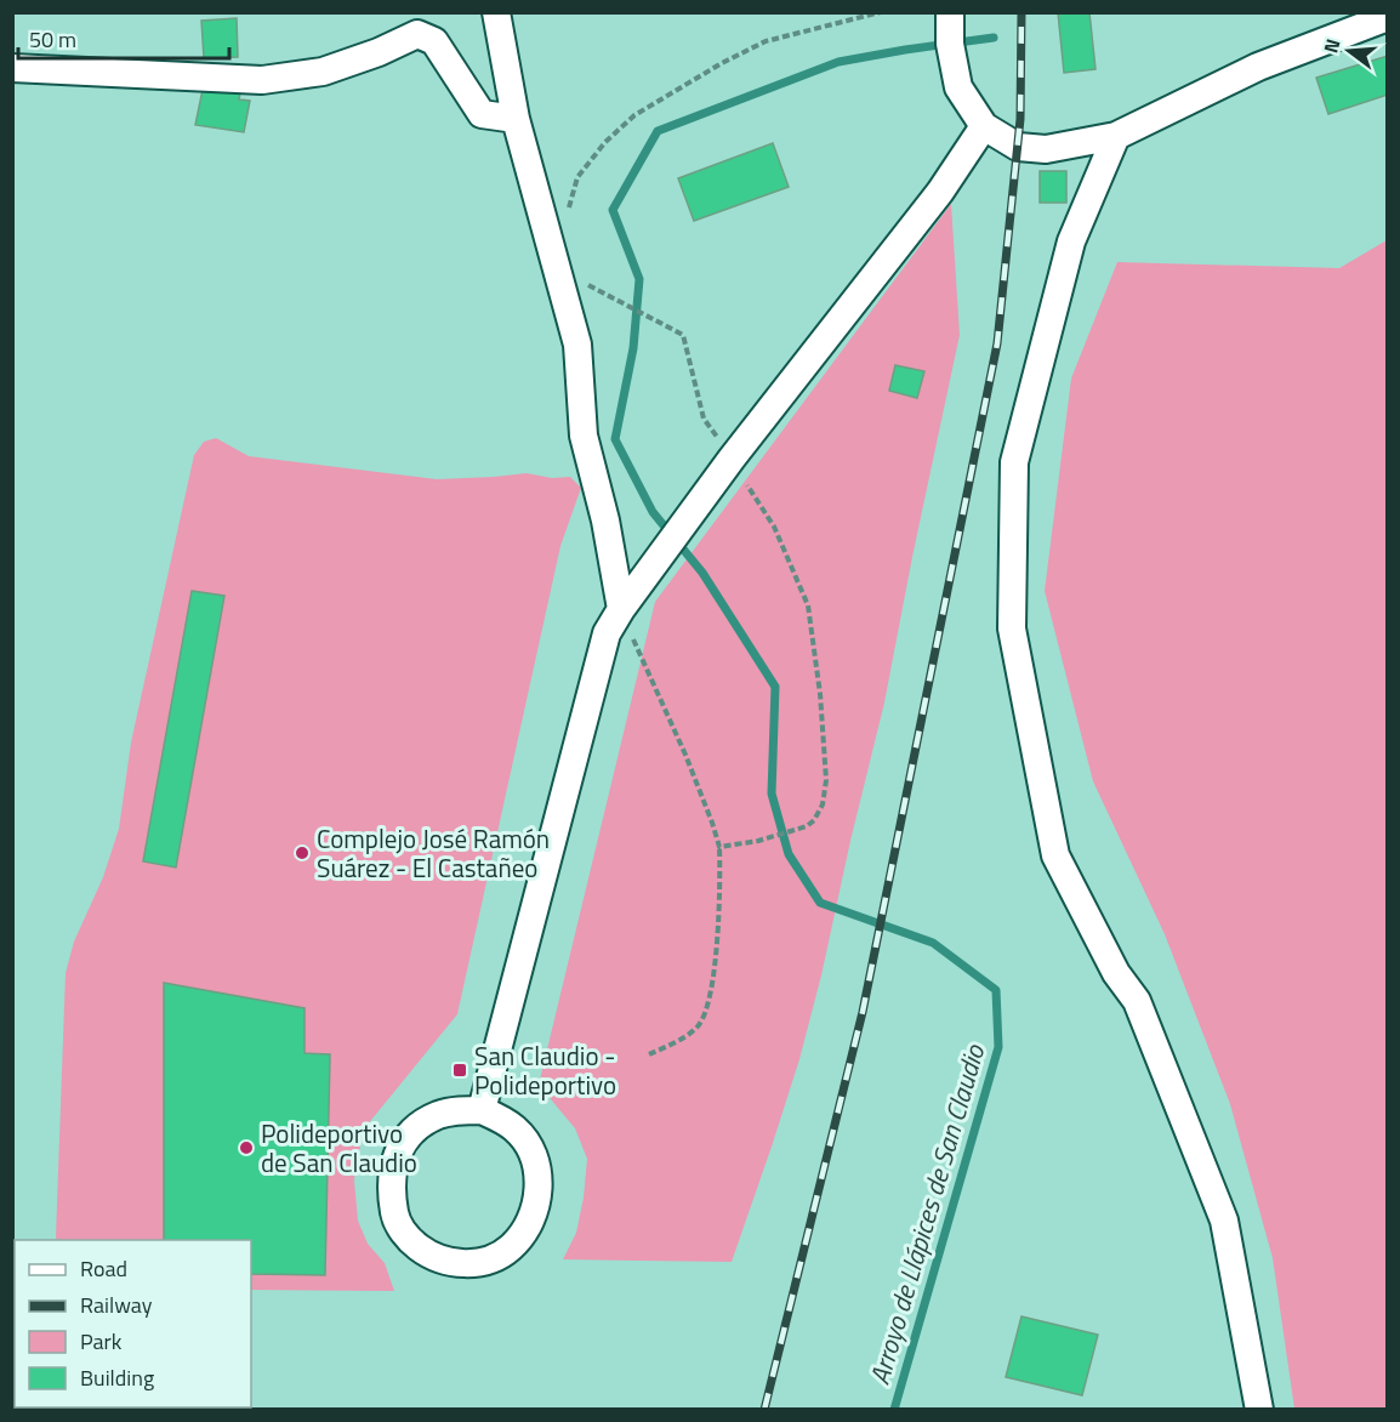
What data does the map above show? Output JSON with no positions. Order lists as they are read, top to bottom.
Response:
{
  "water": ["Arroyo de Llápices de San Claudio"],
  "places": {
    "other": ["Complejo José Ramón Suárez - El Castañeo", "Polideportivo de San Claudio"],
    "transit": ["San Claudio - Polideportivo"]
  },
  "legend": [
    "Road",
    "Railway",
    "Park",
    "Building"
  ],
  "scale_bar": "50 m",
  "north": "left"
}
